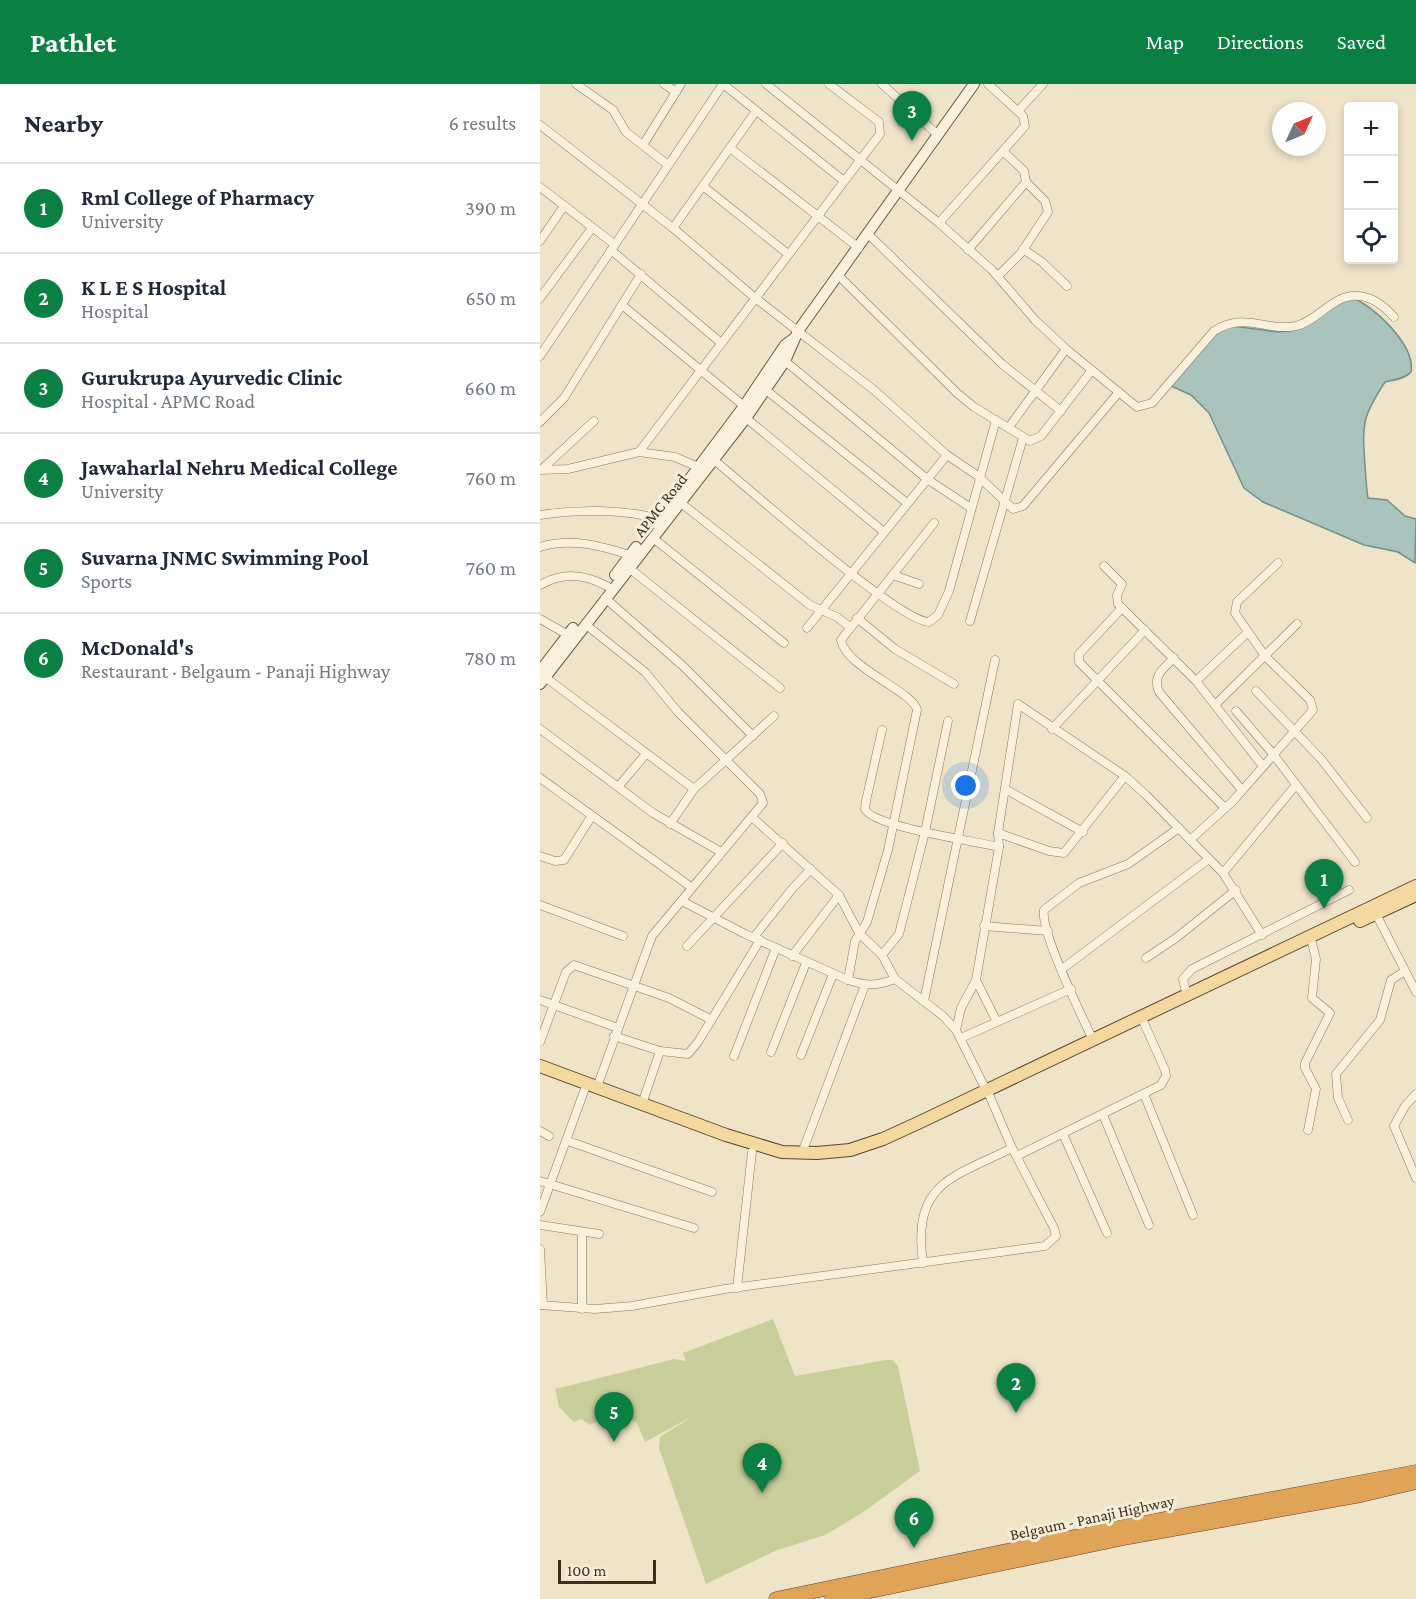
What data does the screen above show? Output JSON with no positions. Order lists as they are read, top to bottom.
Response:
{
  "streets": {
    "highway": ["Belgaum - Panaji Highway"],
    "street": ["APMC Road"]
  },
  "scale_bar": "100 m",
  "north": "top right",
  "page": {
    "header": "Pathlet",
    "nav": ["Map", "Directions", "Saved"],
    "heading": ["Nearby", "6 results"],
    "pins": [
      "3",
      "1",
      "2",
      "5",
      "4",
      "6"
    ],
    "map_buttons": ["+", "−"],
    "list": [
      {
        "mark": "1",
        "name": "Rml College of Pharmacy",
        "note": "University",
        "value": "390 m"
      },
      {
        "mark": "2",
        "name": "K L E S Hospital",
        "note": "Hospital",
        "value": "650 m"
      },
      {
        "mark": "3",
        "name": "Gurukrupa Ayurvedic Clinic",
        "note": "Hospital · APMC Road",
        "value": "660 m"
      },
      {
        "mark": "4",
        "name": "Jawaharlal Nehru Medical College",
        "note": "University",
        "value": "760 m"
      },
      {
        "mark": "5",
        "name": "Suvarna JNMC Swimming Pool",
        "note": "Sports",
        "value": "760 m"
      },
      {
        "mark": "6",
        "name": "McDonald's",
        "note": "Restaurant · Belgaum - Panaji Highway",
        "value": "780 m"
      }
    ],
    "scale": "100 m"
  }
}
